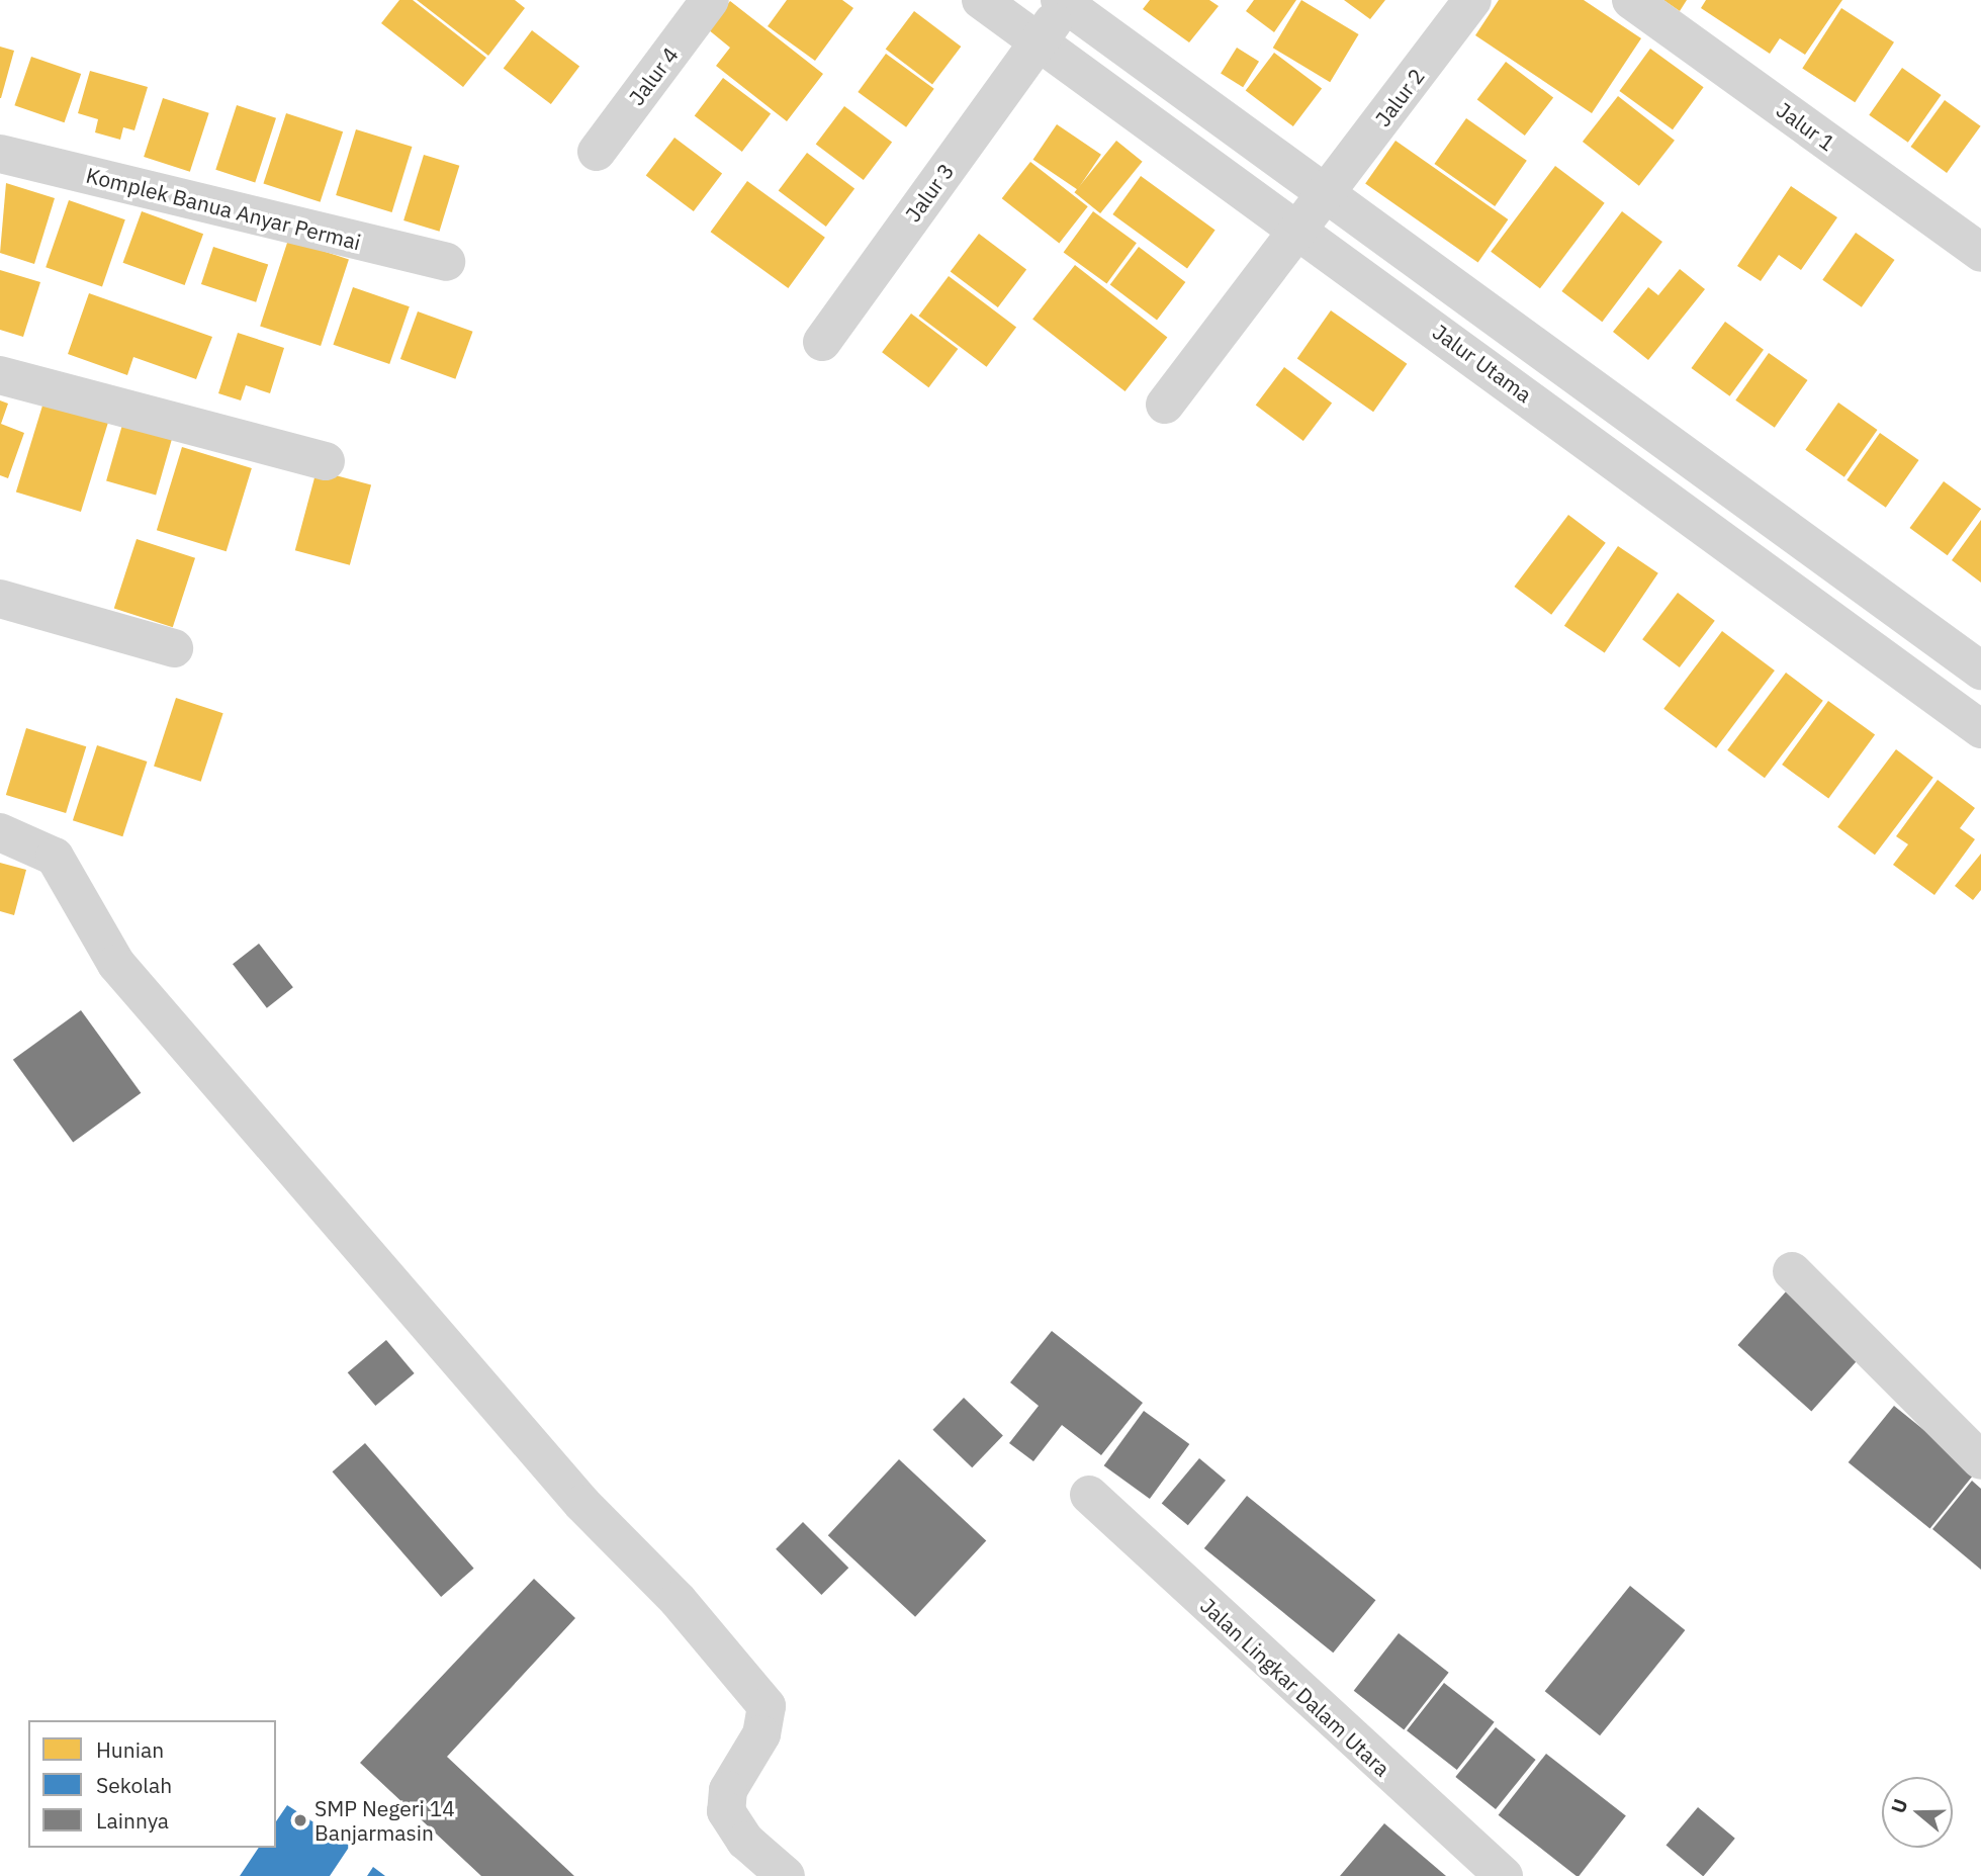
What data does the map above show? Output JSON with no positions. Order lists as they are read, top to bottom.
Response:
{
  "streets": {
    "street": [
      "Jalur 4",
      "Jalur 2",
      "Jalur 1",
      "Jalur 3",
      "Komplek Banua Anyar Permai",
      "Jalur Utama",
      "Jalan Lingkar Dalam Utara"
    ]
  },
  "crossings": [
    ["Jalur 2", "Jalur Utama"],
    ["Jalur 3", "Jalur Utama"]
  ],
  "places": ["SMP Negeri 14 Banjarmasin"],
  "legend": ["Hunian", "Sekolah", "Lainnya"],
  "north": "left"
}
